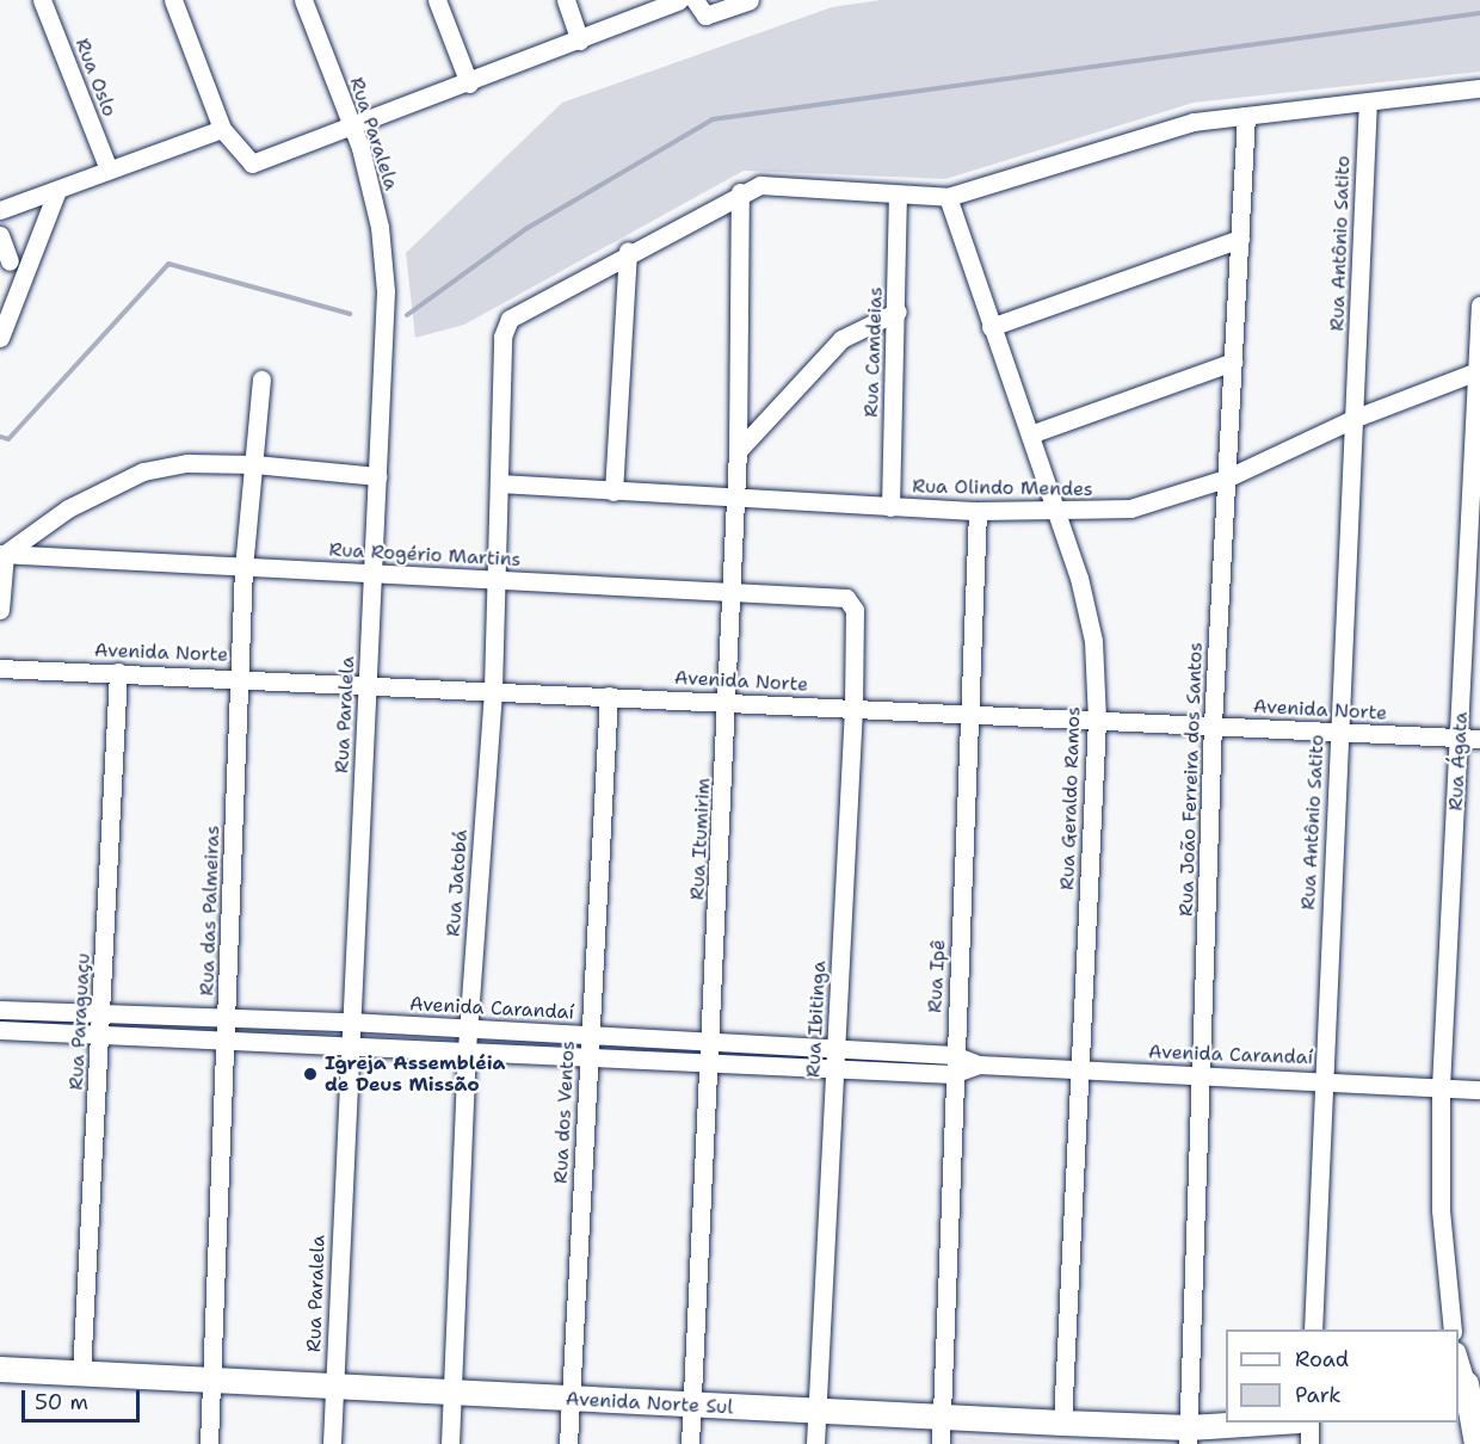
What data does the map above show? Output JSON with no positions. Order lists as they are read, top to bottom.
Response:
{
  "streets": {
    "street": [
      "Rua Oslo",
      "Rua Paralela",
      "Rua Antônio Satito",
      "Rua Camdeias",
      "Rua Olindo Mendes",
      "Rua Rogério Martins",
      "Avenida Norte",
      "Rua Ágata",
      "Rua João Ferreira dos Santos",
      "Rua Geraldo Ramos",
      "Rua Itumirim",
      "Rua Jatobá",
      "Rua das Palmeiras",
      "Rua Ipê",
      "Avenida Carandaí",
      "Rua Ibitinga",
      "Rua Paraguaçu",
      "Rua dos Ventos",
      "Avenida Norte Sul"
    ]
  },
  "crossings": [
    ["Rua Paralela", "Rua Rogério Martins"],
    ["Rua Paralela", "Avenida Norte"],
    ["Rua Paralela", "Avenida Carandaí"],
    ["Rua Paralela", "Avenida Norte Sul"],
    ["Rua Antônio Satito", "Rua Olindo Mendes"],
    ["Rua Antônio Satito", "Avenida Norte"],
    ["Rua Antônio Satito", "Avenida Carandaí"],
    ["Rua Camdeias", "Rua Olindo Mendes"],
    ["Rua Olindo Mendes", "Rua Ágata"],
    ["Rua Olindo Mendes", "Rua João Ferreira dos Santos"],
    ["Rua Olindo Mendes", "Rua Geraldo Ramos"],
    ["Rua Olindo Mendes", "Rua Itumirim"],
    ["Rua Olindo Mendes", "Rua Jatobá"],
    ["Rua Olindo Mendes", "Rua Ipê"],
    ["Rua Rogério Martins", "Rua Itumirim"],
    ["Rua Rogério Martins", "Rua Jatobá"],
    ["Rua Rogério Martins", "Rua das Palmeiras"],
    ["Rua Rogério Martins", "Rua Ibitinga"],
    ["Avenida Norte", "Rua Ágata"],
    ["Avenida Norte", "Rua João Ferreira dos Santos"],
    ["Avenida Norte", "Rua Geraldo Ramos"],
    ["Avenida Norte", "Rua Itumirim"],
    ["Avenida Norte", "Rua Jatobá"],
    ["Avenida Norte", "Rua das Palmeiras"],
    ["Avenida Norte", "Rua Ipê"],
    ["Avenida Norte", "Rua Ibitinga"],
    ["Avenida Norte", "Rua Paraguaçu"],
    ["Avenida Norte", "Rua dos Ventos"],
    ["Rua Ágata", "Avenida Carandaí"],
    ["Rua João Ferreira dos Santos", "Avenida Carandaí"],
    ["Rua João Ferreira dos Santos", "Avenida Norte Sul"],
    ["Rua Geraldo Ramos", "Avenida Carandaí"],
    ["Rua Geraldo Ramos", "Avenida Norte Sul"],
    ["Rua Itumirim", "Avenida Carandaí"],
    ["Rua Itumirim", "Avenida Norte Sul"],
    ["Rua Jatobá", "Avenida Carandaí"],
    ["Rua Jatobá", "Avenida Norte Sul"],
    ["Rua das Palmeiras", "Avenida Carandaí"],
    ["Rua das Palmeiras", "Avenida Norte Sul"],
    ["Rua Ipê", "Avenida Carandaí"],
    ["Rua Ipê", "Avenida Norte Sul"],
    ["Avenida Carandaí", "Rua Ibitinga"],
    ["Avenida Carandaí", "Rua Paraguaçu"],
    ["Avenida Carandaí", "Rua dos Ventos"],
    ["Rua Ibitinga", "Avenida Norte Sul"],
    ["Rua Paraguaçu", "Avenida Norte Sul"],
    ["Rua dos Ventos", "Avenida Norte Sul"]
  ],
  "places": ["Igreja Assembléia de Deus Missão"],
  "legend": ["Road", "Park"],
  "scale_bar": "50 m"
}
